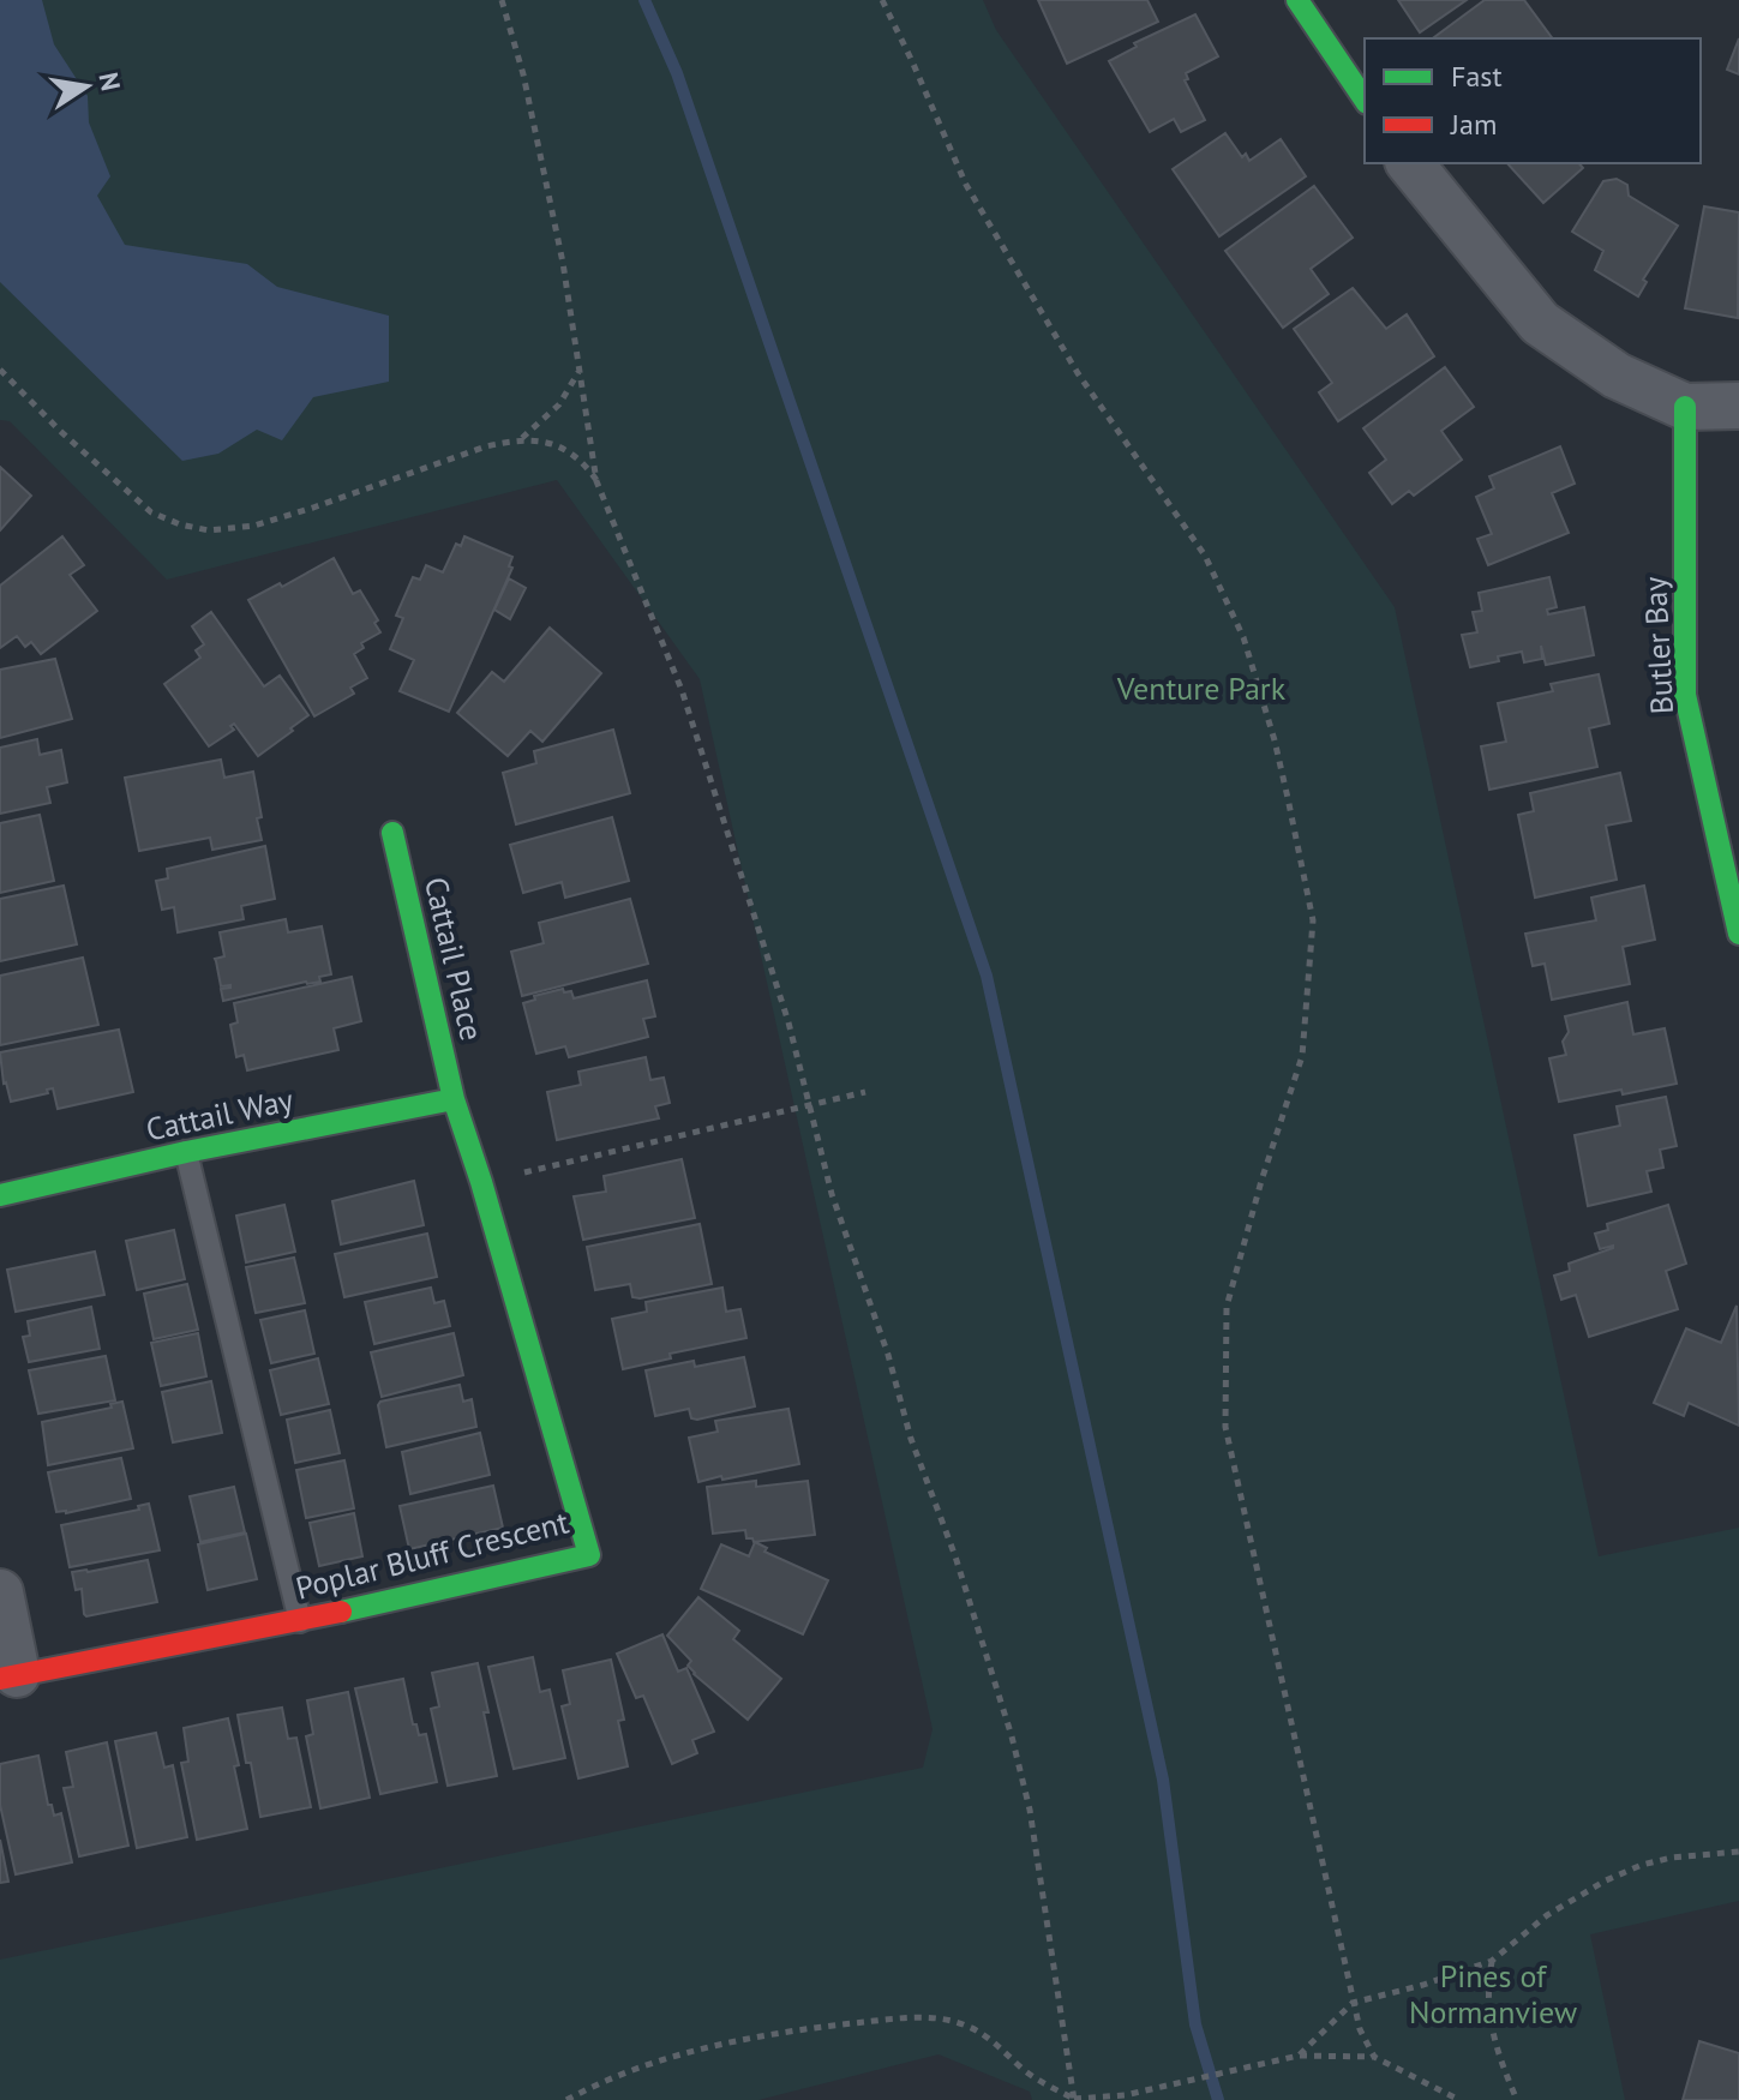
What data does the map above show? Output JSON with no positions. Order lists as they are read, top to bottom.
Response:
{
  "streets": {
    "street": [
      "Butler Bay",
      "Cattail Place",
      "Cattail Way",
      "Poplar Bluff Crescent"
    ]
  },
  "crossings": [
    ["Cattail Place", "Cattail Way"],
    ["Cattail Place", "Poplar Bluff Crescent"],
    ["Cattail Way", "Poplar Bluff Crescent"]
  ],
  "parks": ["Venture Park", "Pines of Normanview"],
  "legend": ["Fast", "Jam"],
  "north": "right"
}
